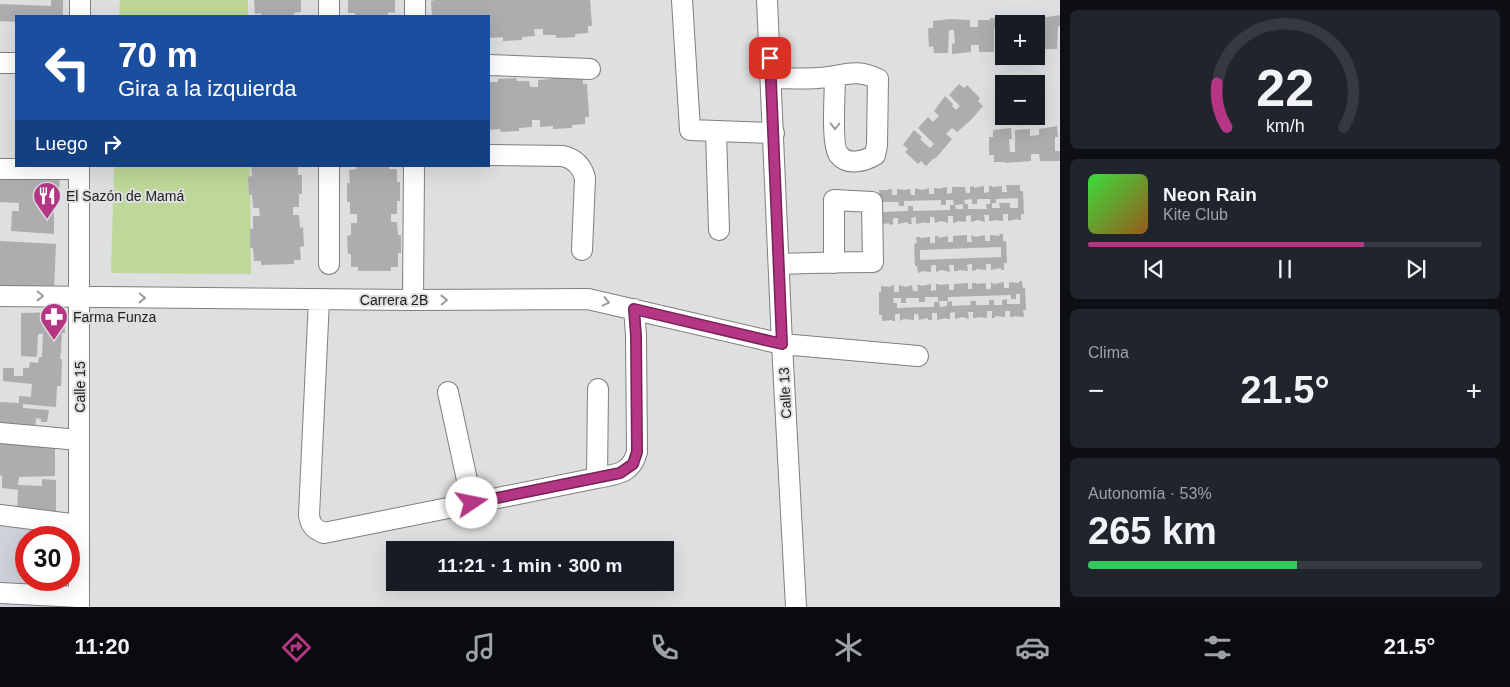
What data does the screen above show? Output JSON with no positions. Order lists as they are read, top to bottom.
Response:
{
  "streets": {
    "street": ["Carrera 2B", "Calle 15", "Calle 13"]
  },
  "crossings": [
    ["Carrera 2B", "Calle 15"],
    ["Carrera 2B", "Calle 13"]
  ],
  "places": {
    "restaurant": ["El Sazón de Mamá"],
    "pharmacy": ["Farma Funza"]
  },
  "page": {
    "map_buttons": ["+", "−"],
    "turn": ["70 m", "Gira a la izquierda"],
    "then": "Luego",
    "song": ["Neon Rain", "Kite Club"],
    "tile": [
      "Clima",
      ["Autonomía · 53%", "265 km"]
    ],
    "heat": ["−", "21.5°", "+"],
    "limit": "30",
    "trip": "11:21 · 1 min · 300 m",
    "tabs": ["11:20", "21.5°"],
    "gauge": ["22", "km/h"]
  }
}
